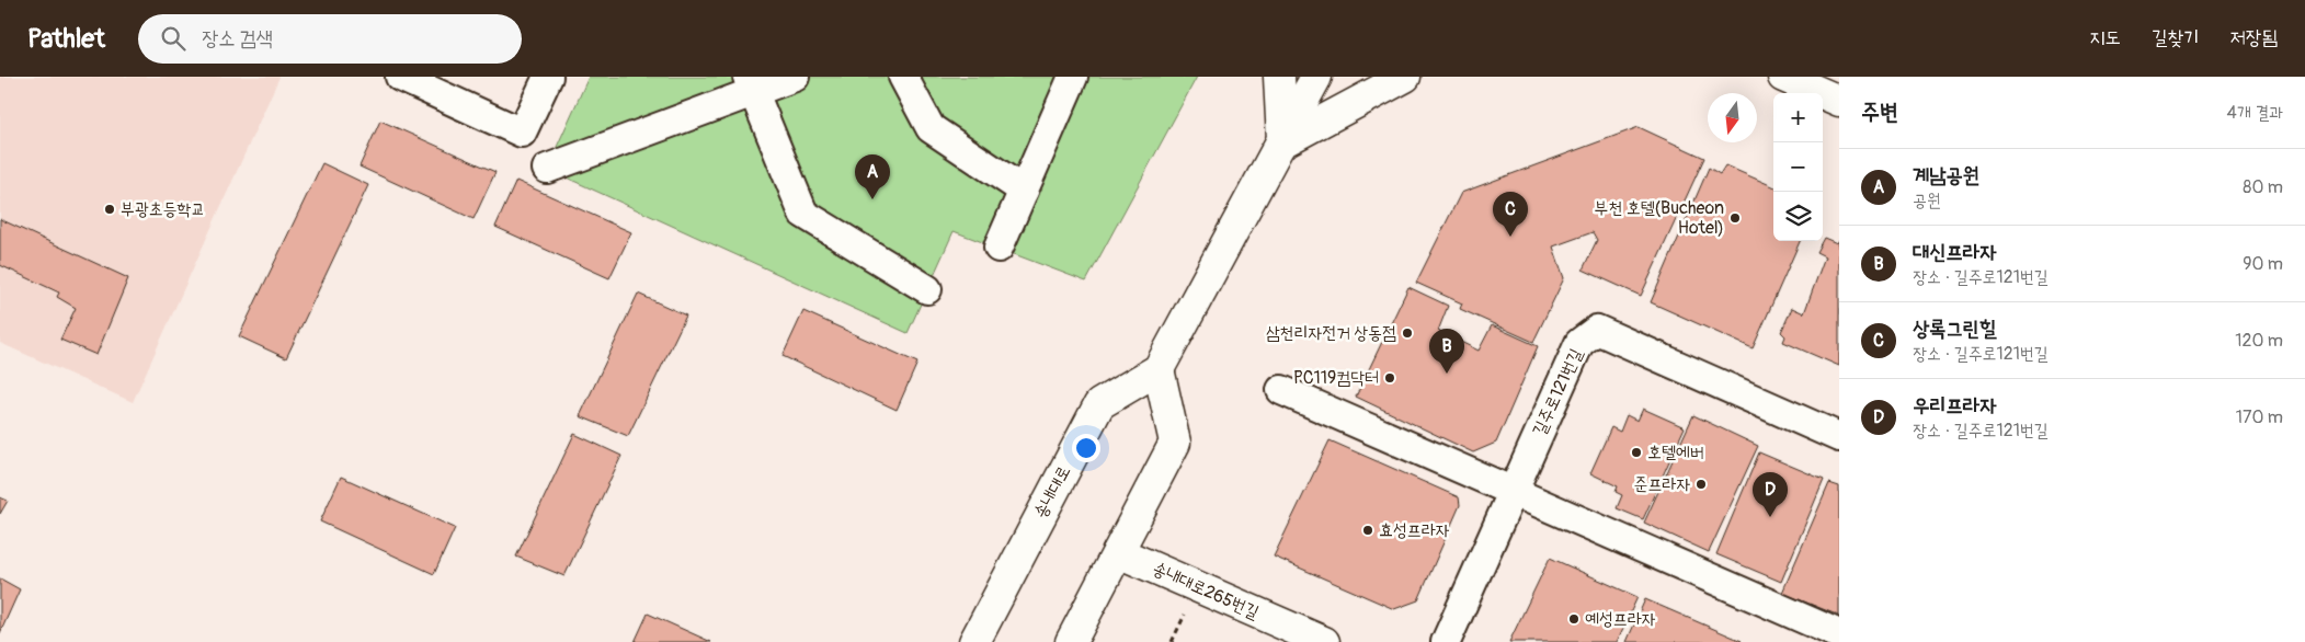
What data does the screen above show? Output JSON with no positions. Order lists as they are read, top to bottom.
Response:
{
  "streets": {
    "street": ["길주로121번길", "송내대로", "송내대로265번길"]
  },
  "places": [
    "부광초등학교",
    "부천 호텔(Bucheon Hotel)",
    "삼천리자전거 상동점",
    "PC119컴닥터",
    "호텔에버",
    "준프라자",
    "효성프라자",
    "예성프라자"
  ],
  "north": "bottom",
  "page": {
    "header": "Pathlet",
    "search": "장소 검색",
    "nav": ["지도", "길찾기", "저장됨"],
    "heading": ["주변", "4개 결과"],
    "map_buttons": ["+", "−"],
    "list": [
      {
        "mark": "A",
        "name": "계남공원",
        "note": "공원",
        "value": "80 m"
      },
      {
        "mark": "B",
        "name": "대신프라자",
        "note": "장소 · 길주로121번길",
        "value": "90 m"
      },
      {
        "mark": "C",
        "name": "상록그린힐",
        "note": "장소 · 길주로121번길",
        "value": "120 m"
      },
      {
        "mark": "D",
        "name": "우리프라자",
        "note": "장소 · 길주로121번길",
        "value": "170 m"
      }
    ],
    "pins": [
      "A",
      "C",
      "B",
      "D"
    ]
  }
}
